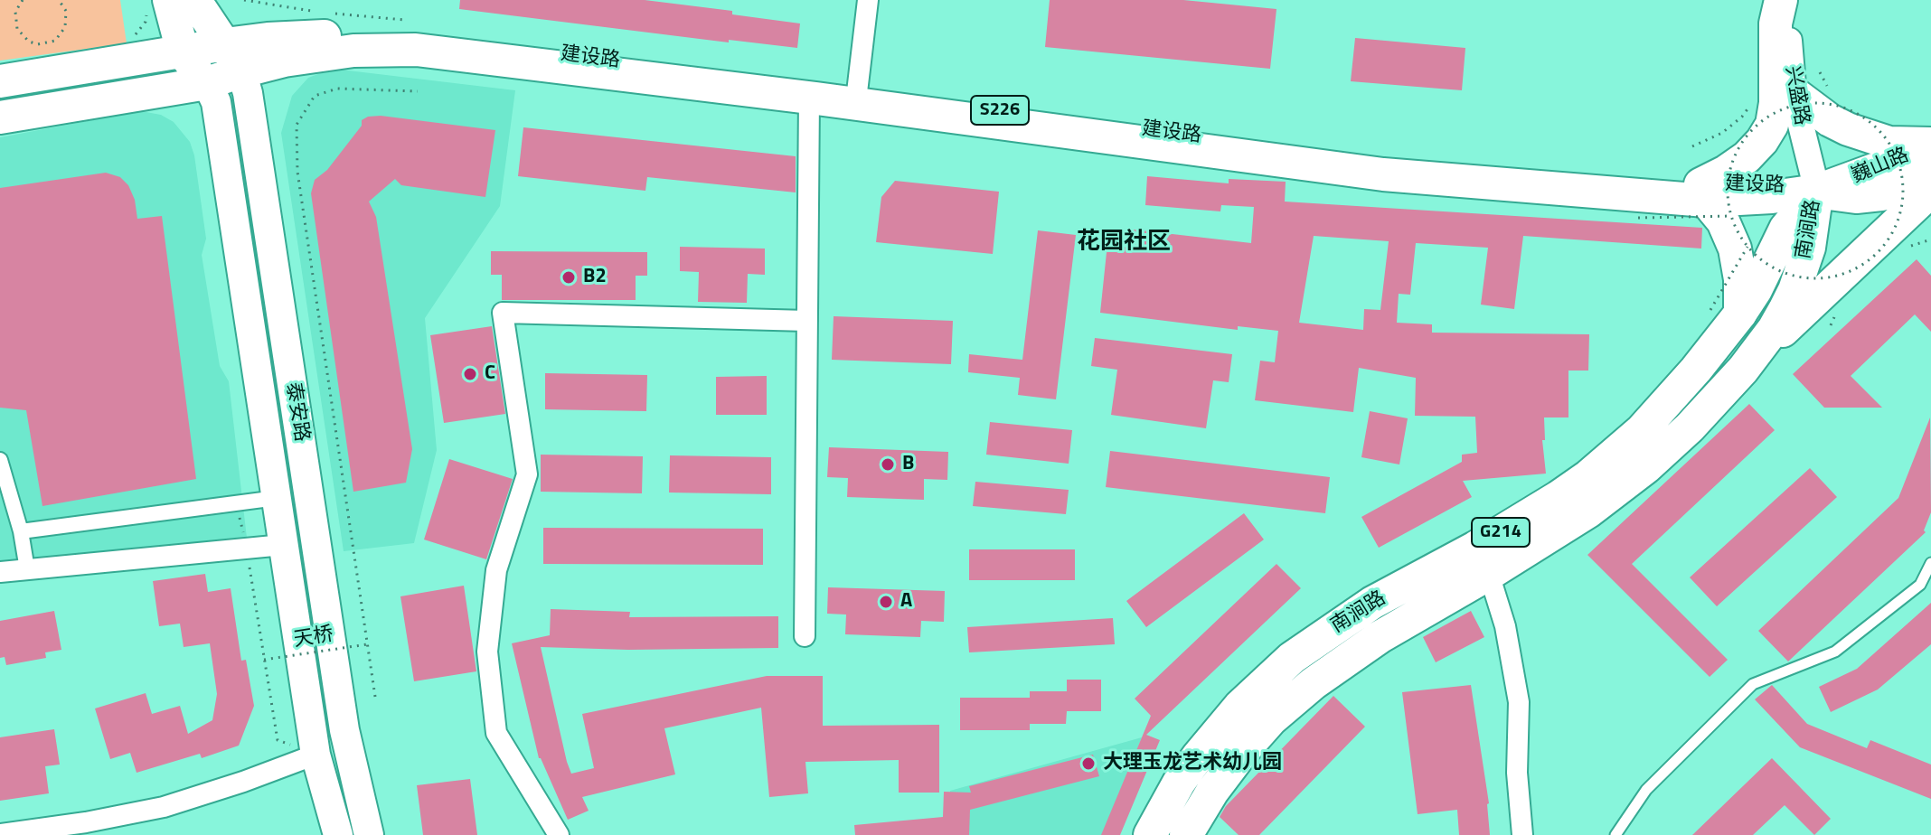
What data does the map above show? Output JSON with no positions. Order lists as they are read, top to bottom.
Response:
{
  "streets": {
    "main road": [
      "建设路",
      "S226",
      "巍山路",
      "南涧路",
      "泰安路",
      "G214"
    ],
    "street": ["兴盛路"],
    "path": ["天桥"]
  },
  "crossings": [
    ["建设路", "兴盛路"],
    ["建设路", "巍山路"],
    ["建设路", "南涧路"],
    ["建设路", "泰安路"],
    ["兴盛路", "巍山路"],
    ["兴盛路", "南涧路"],
    ["巍山路", "南涧路"]
  ],
  "districts": ["花园社区"],
  "places": [
    "B2",
    "C",
    "B",
    "A",
    "大理玉龙艺术幼儿园"
  ]
}
